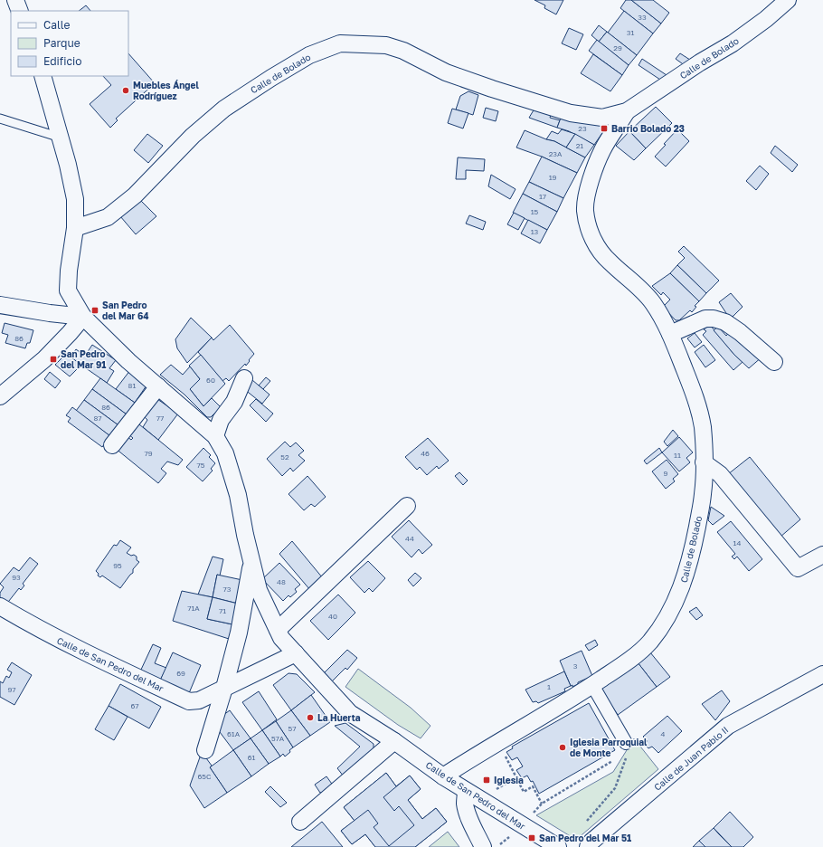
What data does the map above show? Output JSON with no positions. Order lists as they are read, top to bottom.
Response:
{
  "streets": {
    "street": ["Calle de Bolado", "Calle de San Pedro del Mar", "Calle de Juan Pablo II"]
  },
  "crossings": [
    ["Calle de Bolado", "Calle de San Pedro del Mar"]
  ],
  "places": {
    "other": ["Muebles Ángel Rodríguez", "La Huerta", "Iglesia Parroquial de Monte"],
    "transit": [
      "Barrio Bolado 23",
      "San Pedro del Mar 64",
      "San Pedro del Mar 91",
      "Iglesia",
      "San Pedro del Mar 51"
    ]
  },
  "house_numbers": [
    "33",
    "31",
    "29",
    "23",
    "21",
    "23A",
    "19",
    "17",
    "15",
    "13",
    "86",
    "60",
    "81",
    "86",
    "87",
    "77",
    "79",
    "46",
    "11",
    "52",
    "75",
    "9",
    "44",
    "14",
    "95",
    "93",
    "48",
    "73",
    "71A",
    "71",
    "40",
    "3",
    "69",
    "1",
    "97",
    "67",
    "57",
    "61A",
    "4",
    "57A",
    "61",
    "65C"
  ],
  "legend": ["Calle", "Parque", "Edificio"]
}
